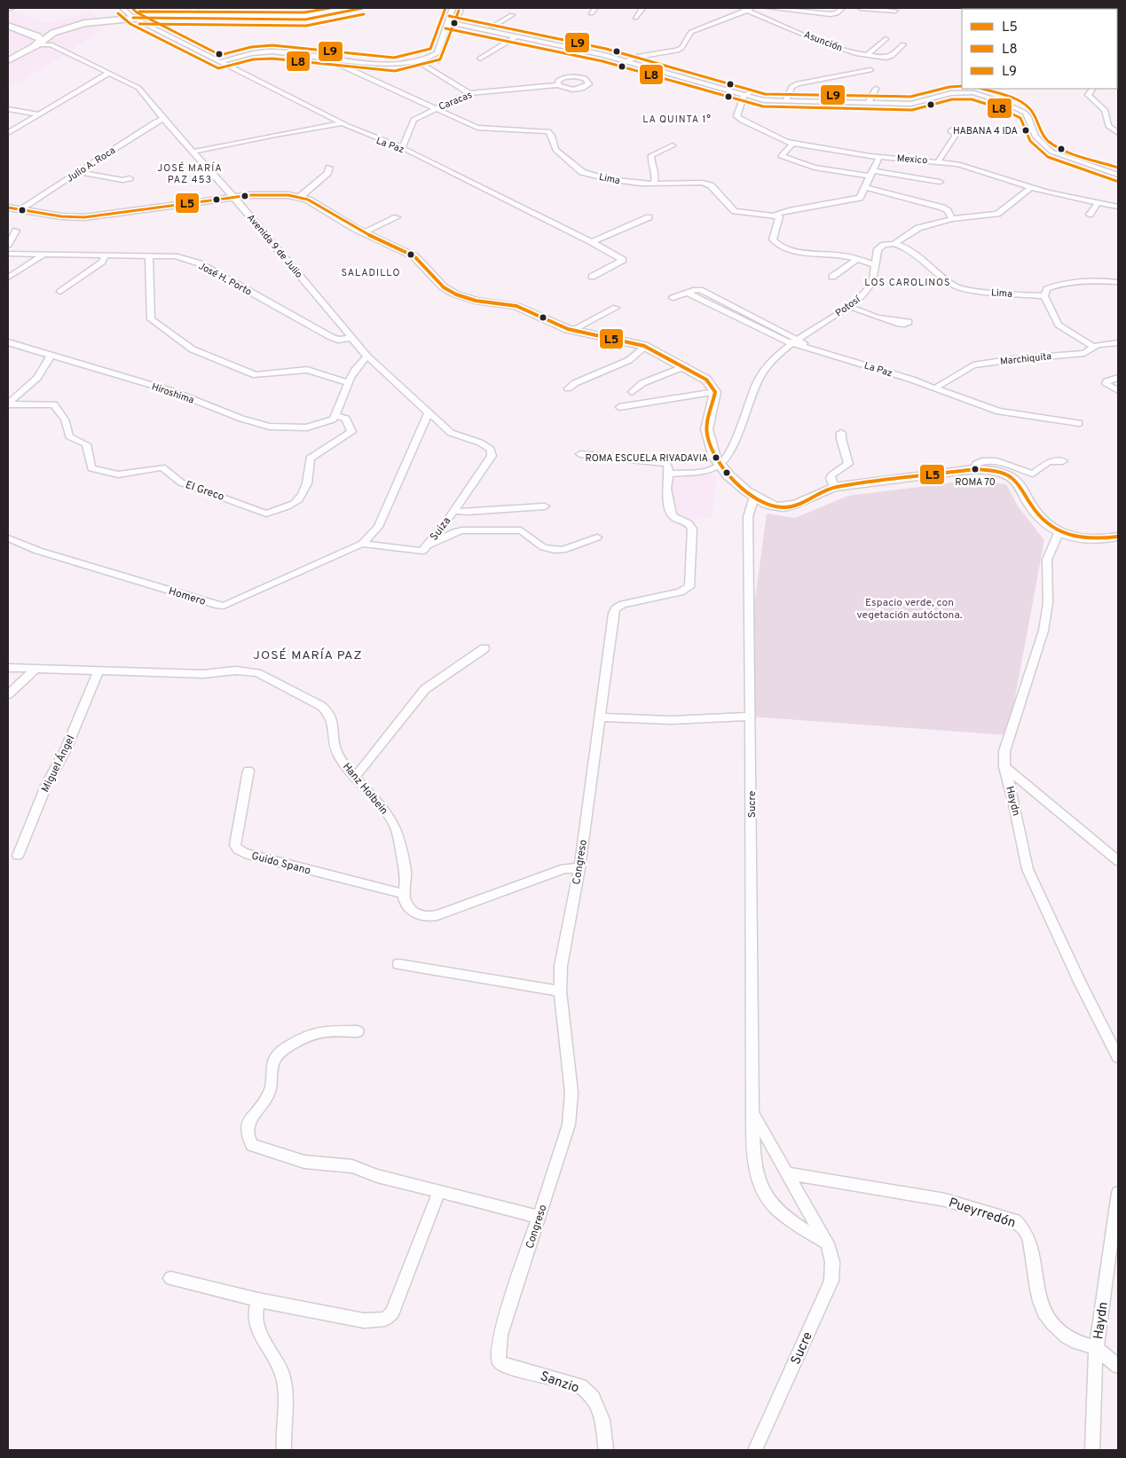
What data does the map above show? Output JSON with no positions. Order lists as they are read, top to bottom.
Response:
{
  "streets": {
    "street": [
      "Asunción",
      "Caracas",
      "La Paz",
      "Mexico",
      "Julio A. Roca",
      "Lima",
      "Avenida 9 de Julio",
      "José H. Porto",
      "Potosí",
      "Marchiquita",
      "Hiroshima",
      "El Greco",
      "Suiza",
      "Homero",
      "Miguel Ángel",
      "Hanz Holbein",
      "Haydn",
      "Sucre",
      "Congreso",
      "Guido Spano",
      "Pueyrredón",
      "Sanzio"
    ]
  },
  "crossings": [
    ["Caracas", "La Paz"],
    ["Caracas", "Lima"],
    ["La Paz", "Potosí"],
    ["La Paz", "Marchiquita"],
    ["Mexico", "Potosí"],
    ["Julio A. Roca", "Avenida 9 de Julio"],
    ["Lima", "Potosí"],
    ["Avenida 9 de Julio", "José H. Porto"],
    ["Avenida 9 de Julio", "Suiza"],
    ["Hiroshima", "El Greco"],
    ["Suiza", "Homero"],
    ["Miguel Ángel", "Hanz Holbein"],
    ["Hanz Holbein", "Guido Spano"],
    ["Haydn", "Pueyrredón"],
    ["Sucre", "Pueyrredón"],
    ["Congreso", "Sanzio"]
  ],
  "districts": [
    "LA QUINTA 1°",
    "JOSÉ MARÍA PAZ 453",
    "SALADILLO",
    "LOS CAROLINOS",
    "JOSÉ MARÍA PAZ"
  ],
  "parks": ["Espacio verde, con vegetación autóctona."],
  "places": ["HABANA 4 IDA", "ROMA ESCUELA RIVADAVIA", "ROMA 70"],
  "lines": ["transit line L5", "transit line L9", "transit line L8"],
  "legend": ["L5", "L8", "L9"]
}
